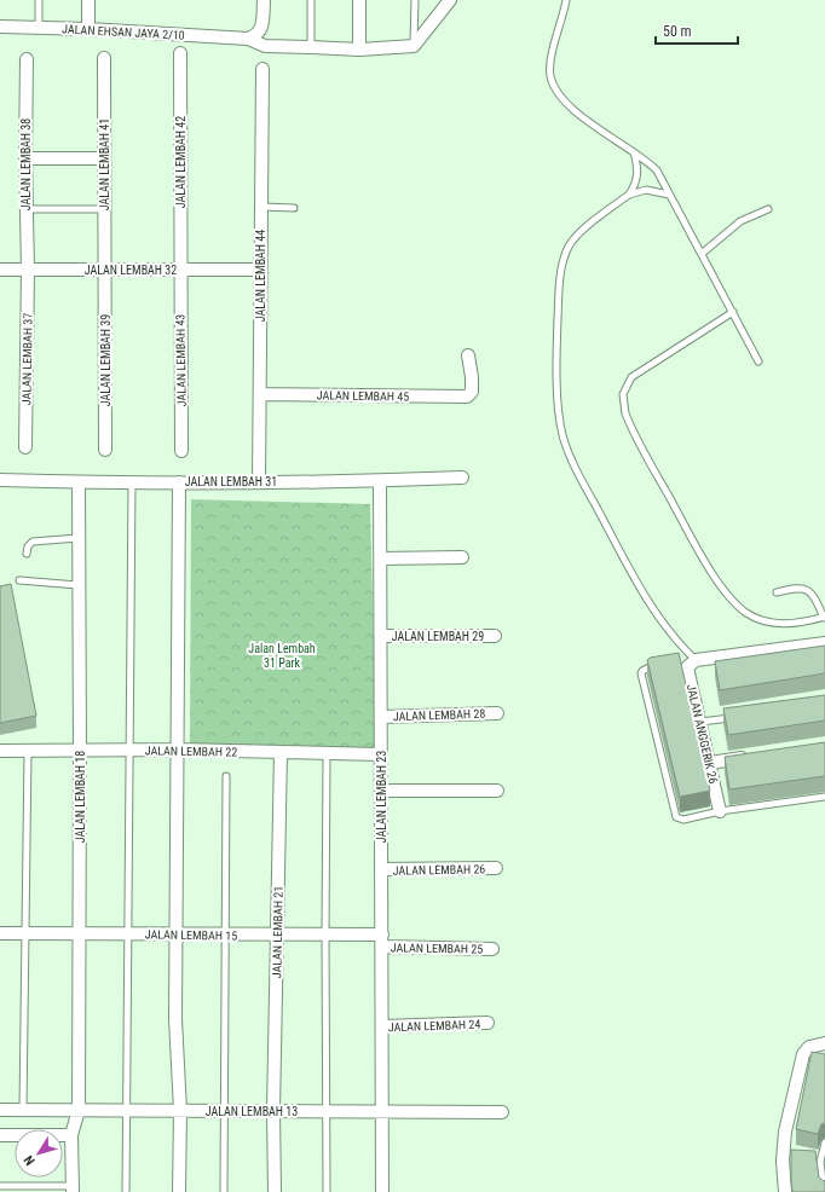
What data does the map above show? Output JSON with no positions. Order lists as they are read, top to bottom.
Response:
{
  "streets": {
    "street": [
      "JALAN EHSAN JAYA 2/10",
      "JALAN LEMBAH 42",
      "JALAN LEMBAH 38",
      "JALAN LEMBAH 41",
      "JALAN LEMBAH 32",
      "JALAN LEMBAH 44",
      "JALAN LEMBAH 37",
      "JALAN LEMBAH 39",
      "JALAN LEMBAH 43",
      "JALAN LEMBAH 45",
      "JALAN LEMBAH 31",
      "JALAN LEMBAH 29",
      "JALAN LEMBAH 28",
      "JALAN ANGGERIK 26",
      "JALAN LEMBAH 22",
      "JALAN LEMBAH 18",
      "JALAN LEMBAH 23",
      "JALAN LEMBAH 26",
      "JALAN LEMBAH 21",
      "JALAN LEMBAH 15",
      "JALAN LEMBAH 25",
      "JALAN LEMBAH 24",
      "JALAN LEMBAH 13"
    ]
  },
  "crossings": [
    ["JALAN LEMBAH 42", "JALAN LEMBAH 32"],
    ["JALAN LEMBAH 42", "JALAN LEMBAH 43"],
    ["JALAN LEMBAH 38", "JALAN LEMBAH 32"],
    ["JALAN LEMBAH 38", "JALAN LEMBAH 37"],
    ["JALAN LEMBAH 41", "JALAN LEMBAH 32"],
    ["JALAN LEMBAH 41", "JALAN LEMBAH 39"],
    ["JALAN LEMBAH 32", "JALAN LEMBAH 44"],
    ["JALAN LEMBAH 32", "JALAN LEMBAH 37"],
    ["JALAN LEMBAH 32", "JALAN LEMBAH 39"],
    ["JALAN LEMBAH 32", "JALAN LEMBAH 43"],
    ["JALAN LEMBAH 44", "JALAN LEMBAH 45"],
    ["JALAN LEMBAH 44", "JALAN LEMBAH 31"],
    ["JALAN LEMBAH 31", "JALAN LEMBAH 18"],
    ["JALAN LEMBAH 31", "JALAN LEMBAH 23"],
    ["JALAN LEMBAH 29", "JALAN LEMBAH 23"],
    ["JALAN LEMBAH 28", "JALAN LEMBAH 23"],
    ["JALAN LEMBAH 22", "JALAN LEMBAH 18"],
    ["JALAN LEMBAH 22", "JALAN LEMBAH 23"],
    ["JALAN LEMBAH 22", "JALAN LEMBAH 21"],
    ["JALAN LEMBAH 18", "JALAN LEMBAH 15"],
    ["JALAN LEMBAH 18", "JALAN LEMBAH 13"],
    ["JALAN LEMBAH 23", "JALAN LEMBAH 26"],
    ["JALAN LEMBAH 23", "JALAN LEMBAH 15"],
    ["JALAN LEMBAH 23", "JALAN LEMBAH 25"],
    ["JALAN LEMBAH 23", "JALAN LEMBAH 24"],
    ["JALAN LEMBAH 23", "JALAN LEMBAH 13"],
    ["JALAN LEMBAH 21", "JALAN LEMBAH 15"],
    ["JALAN LEMBAH 21", "JALAN LEMBAH 13"],
    ["JALAN LEMBAH 15", "JALAN LEMBAH 25"]
  ],
  "parks": ["Jalan Lembah 31 Park"],
  "scale_bar": "50 m",
  "north": "bottom left"
}
